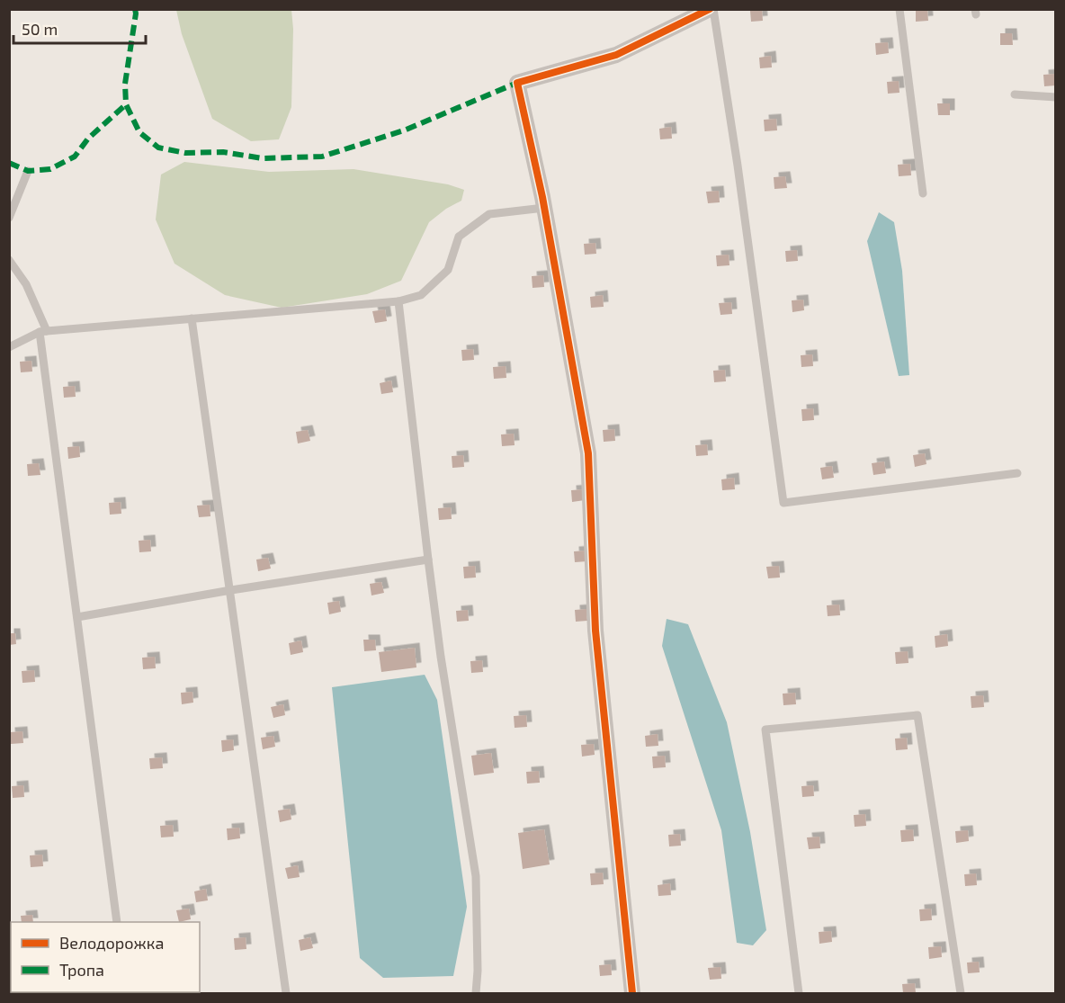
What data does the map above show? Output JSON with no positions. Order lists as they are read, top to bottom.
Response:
{
  "legend": ["Велодорожка", "Тропа"],
  "scale_bar": "50 m"
}
